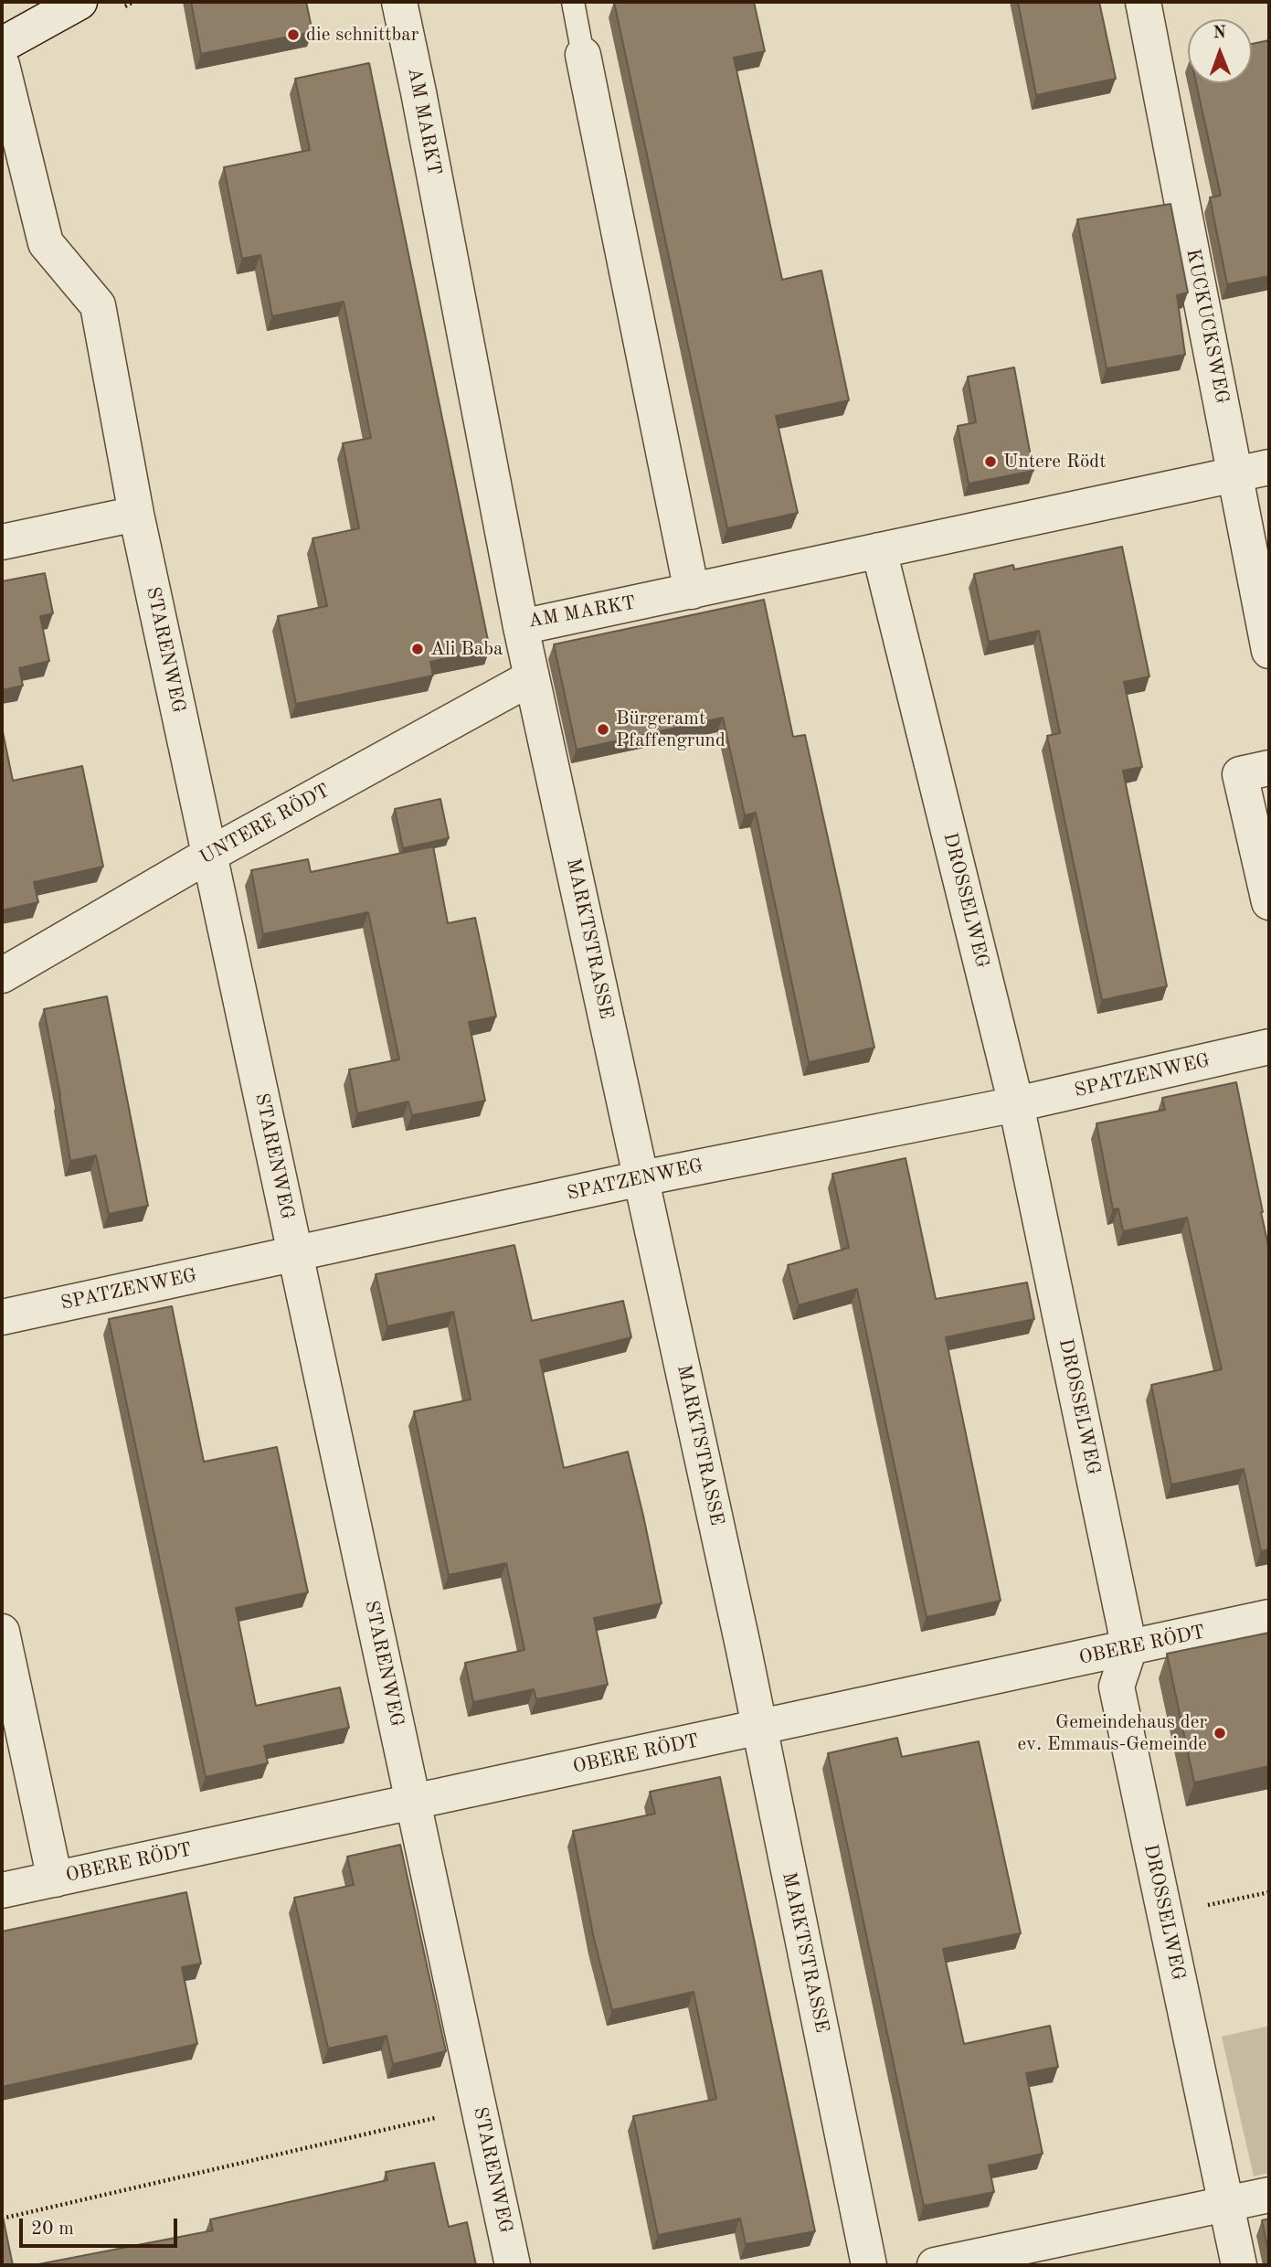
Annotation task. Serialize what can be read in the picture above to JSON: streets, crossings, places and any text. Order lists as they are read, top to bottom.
{
  "streets": {
    "street": [
      "AM MARKT",
      "KUCKUCKSWEG",
      "STARENWEG",
      "UNTERE RÖDT",
      "DROSSELWEG",
      "MARKTSTRASSE",
      "SPATZENWEG",
      "OBERE RÖDT"
    ]
  },
  "crossings": [
    ["AM MARKT", "MARKTSTRASSE"],
    ["STARENWEG", "UNTERE RÖDT"],
    ["STARENWEG", "SPATZENWEG"],
    ["STARENWEG", "OBERE RÖDT"],
    ["UNTERE RÖDT", "MARKTSTRASSE"],
    ["DROSSELWEG", "SPATZENWEG"],
    ["DROSSELWEG", "OBERE RÖDT"],
    ["MARKTSTRASSE", "SPATZENWEG"],
    ["MARKTSTRASSE", "OBERE RÖDT"]
  ],
  "places": [
    "die schnittbar",
    "Untere Rödt",
    "Ali Baba",
    "Bürgeramt Pfaffengrund",
    "Gemeindehaus der ev. Emmaus-Gemeinde"
  ],
  "scale_bar": "20 m",
  "north": "top"
}
